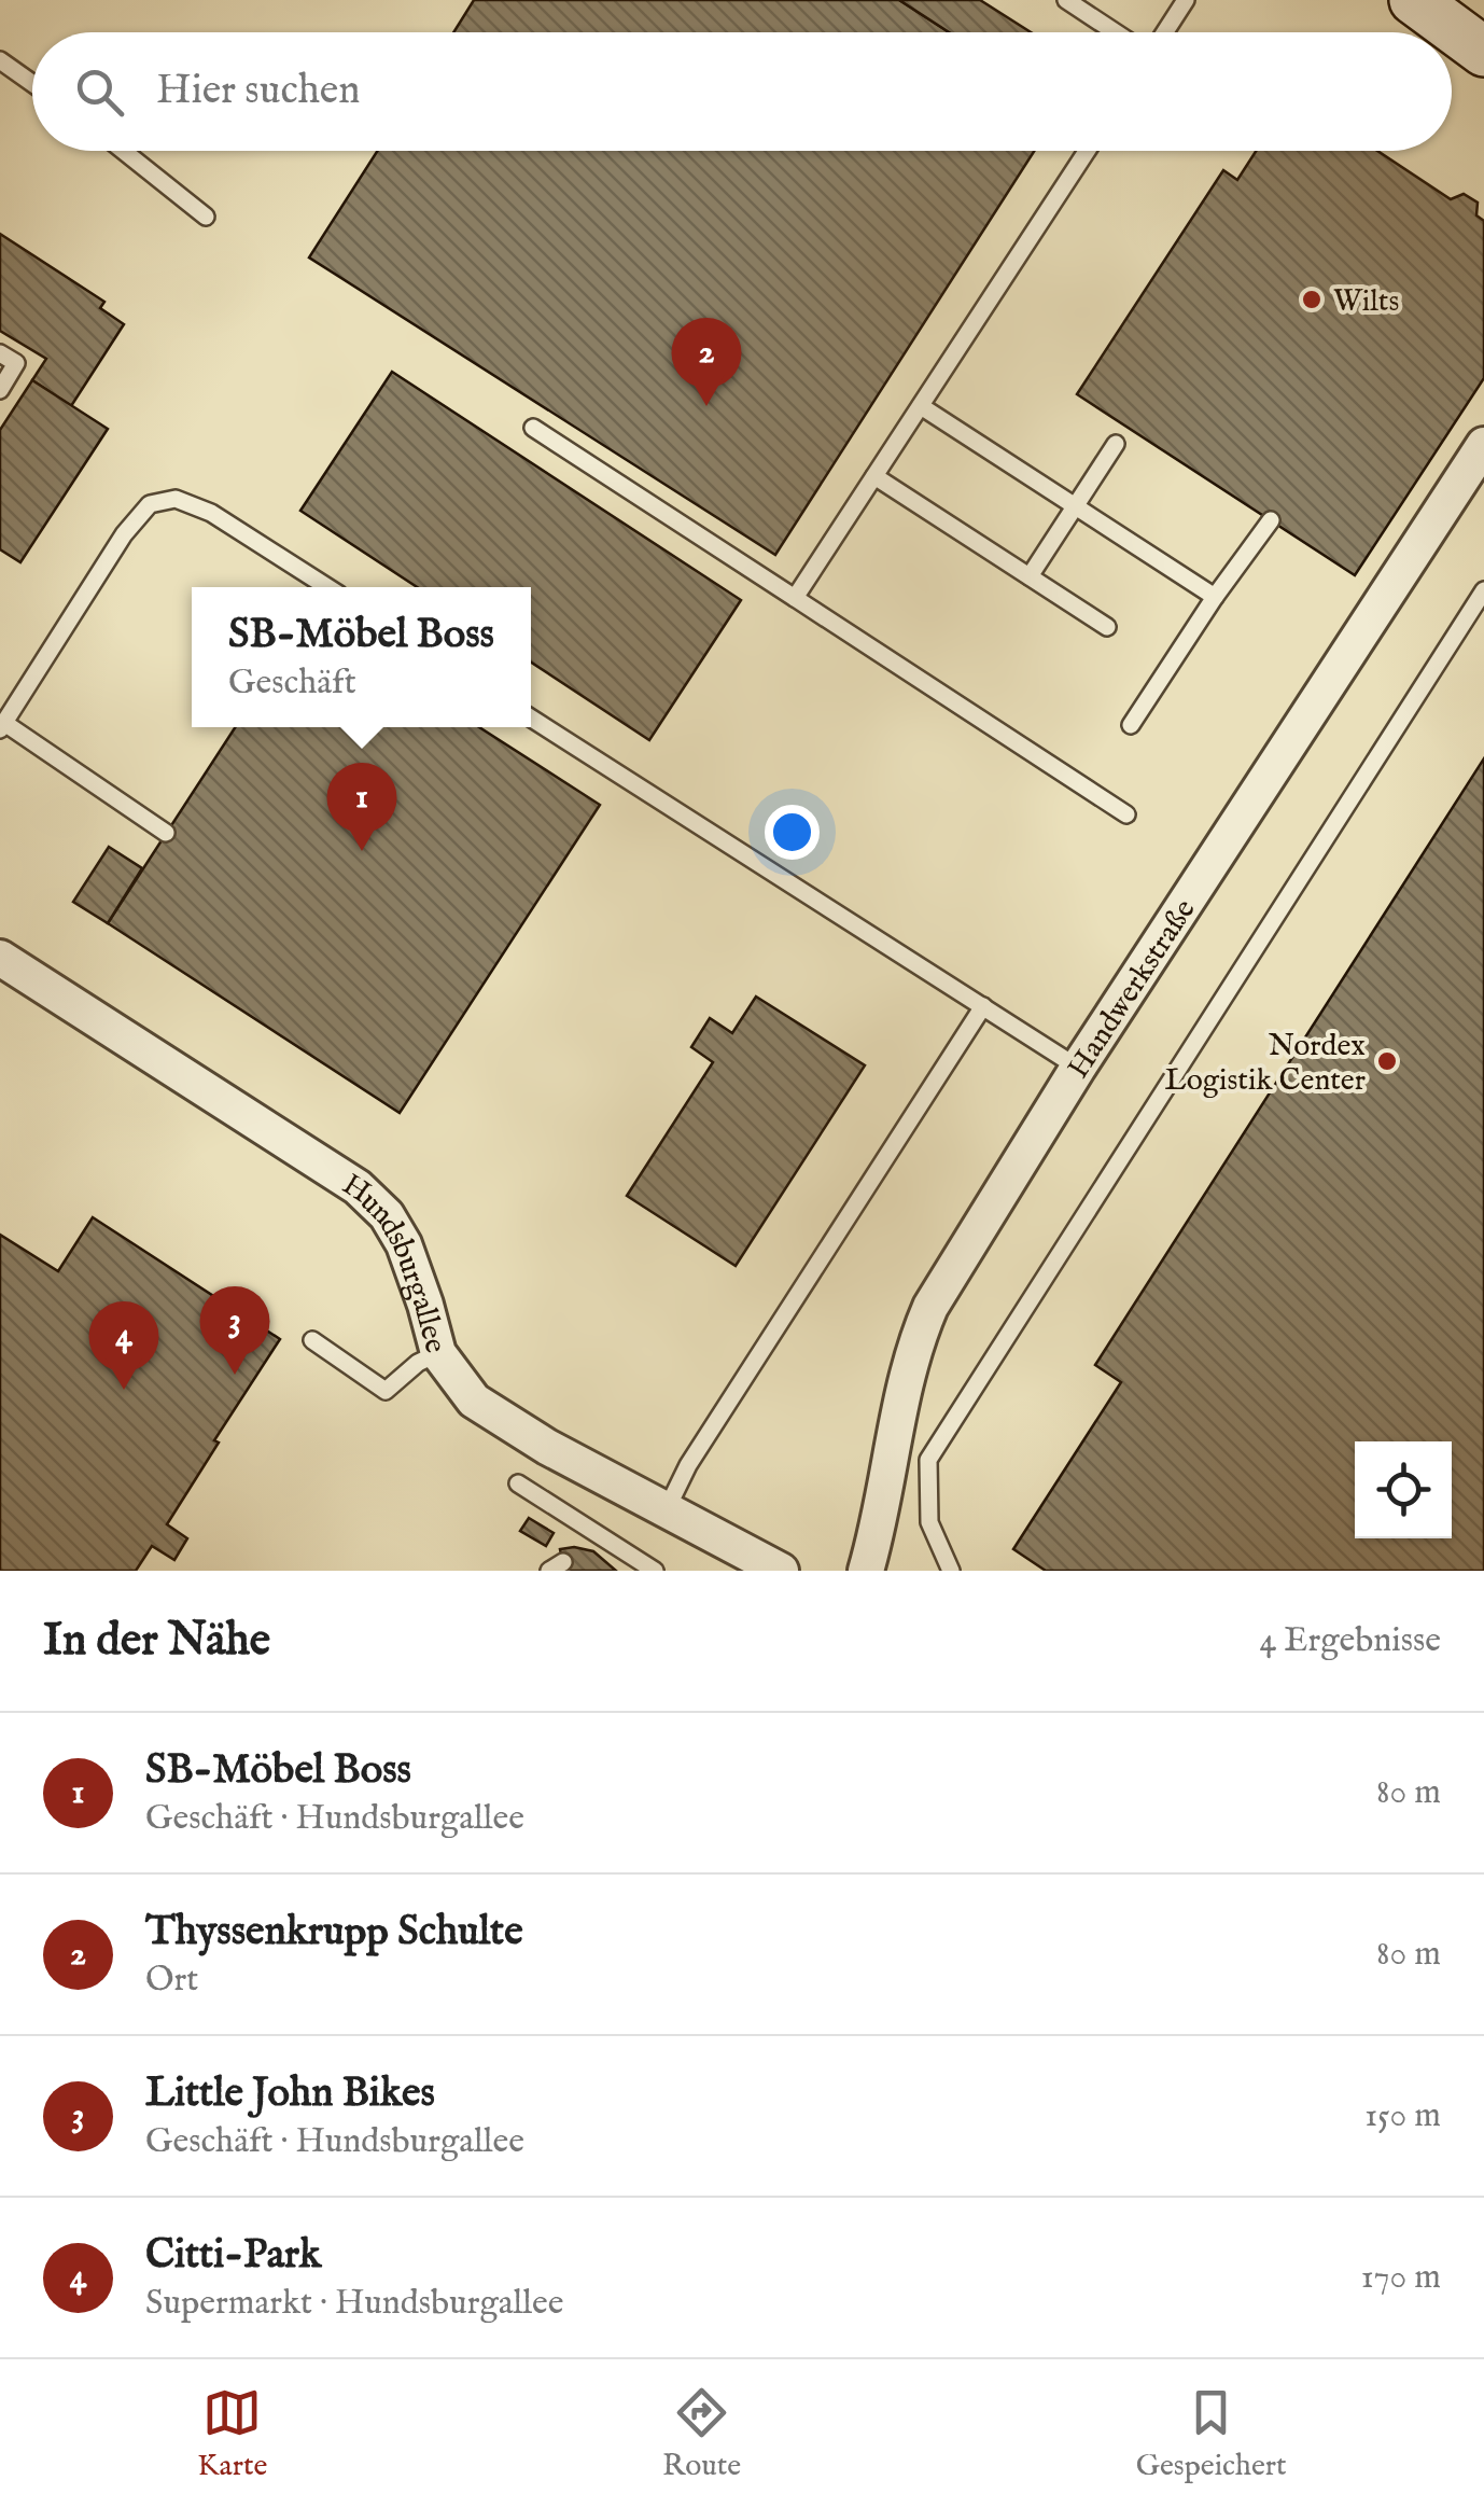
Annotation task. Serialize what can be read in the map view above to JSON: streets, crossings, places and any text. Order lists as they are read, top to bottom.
{
  "streets": {
    "street": ["Handwerkstraße", "Hundsburgallee"]
  },
  "places": ["Wilts", "Nordex Logistik Center"],
  "page": {
    "search": "Hier suchen",
    "pins": [
      "2",
      "1",
      "3",
      "4"
    ],
    "popup": ["SB-Möbel Boss", "Geschäft"],
    "heading": ["In der Nähe", "4 Ergebnisse"],
    "list": [
      {
        "mark": "1",
        "name": "SB-Möbel Boss",
        "note": "Geschäft · Hundsburgallee",
        "value": "80 m"
      },
      {
        "mark": "2",
        "name": "Thyssenkrupp Schulte",
        "note": "Ort",
        "value": "80 m"
      },
      {
        "mark": "3",
        "name": "Little John Bikes",
        "note": "Geschäft · Hundsburgallee",
        "value": "150 m"
      },
      {
        "mark": "4",
        "name": "Citti-Park",
        "note": "Supermarkt · Hundsburgallee",
        "value": "170 m"
      }
    ],
    "nav": ["Karte", "Route", "Gespeichert"]
  }
}
